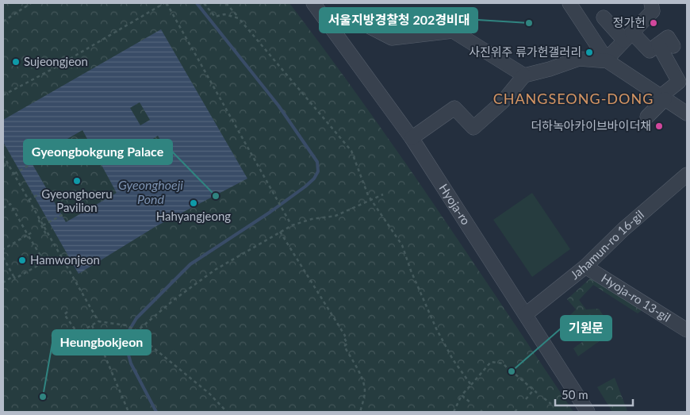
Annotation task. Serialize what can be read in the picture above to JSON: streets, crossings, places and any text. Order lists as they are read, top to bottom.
{
  "streets": {
    "street": ["Hyoja-ro", "Jahamun-ro 16-gil", "Hyoja-ro 13-gil"]
  },
  "crossings": [
    ["Hyoja-ro", "Jahamun-ro 16-gil"],
    ["Jahamun-ro 16-gil", "Hyoja-ro 13-gil"]
  ],
  "districts": ["CHANGSEONG-DONG"],
  "water": ["Gyeonghoeji Pond"],
  "places": [
    "서울지방경찰청 202경비대",
    "정가헌",
    "사진위주 류가헌갤러리",
    "Sujeongjeon",
    "더하녹아카이브바이더채",
    "Gyeonghoeru Pavilion",
    "Gyeongbokgung Palace",
    "Hahyangjeong",
    "Hamwonjeon",
    "기원문",
    "Heungbokjeon"
  ],
  "scale_bar": "50 m"
}
